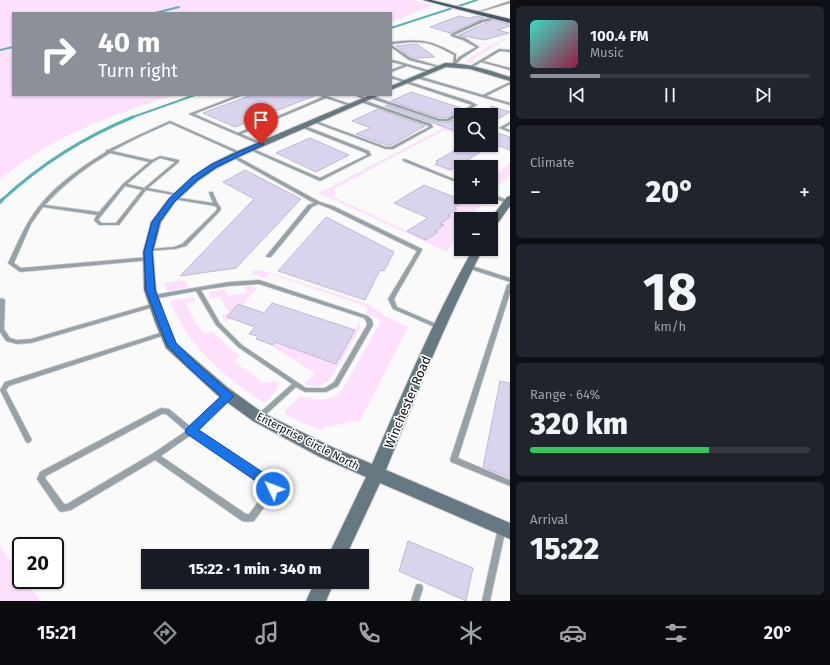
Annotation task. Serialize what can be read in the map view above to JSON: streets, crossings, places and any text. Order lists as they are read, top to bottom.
{
  "streets": {
    "street": ["Winchester Road", "Enterprise Circle North"]
  },
  "crossings": [
    ["Winchester Road", "Enterprise Circle North"]
  ],
  "page": {
    "turn": ["40 m", "Turn right"],
    "song": ["100.4 FM", "Music"],
    "map_buttons": ["+", "−"],
    "tile": [
      "Climate",
      ["18", "km/h"],
      ["Range · 64%", "320 km"],
      ["Arrival", "15:22"]
    ],
    "heat": ["−", "20°", "+"],
    "limit": "20",
    "trip": "15:22 · 1 min · 340 m",
    "tabs": ["15:21", "20°"]
  }
}
